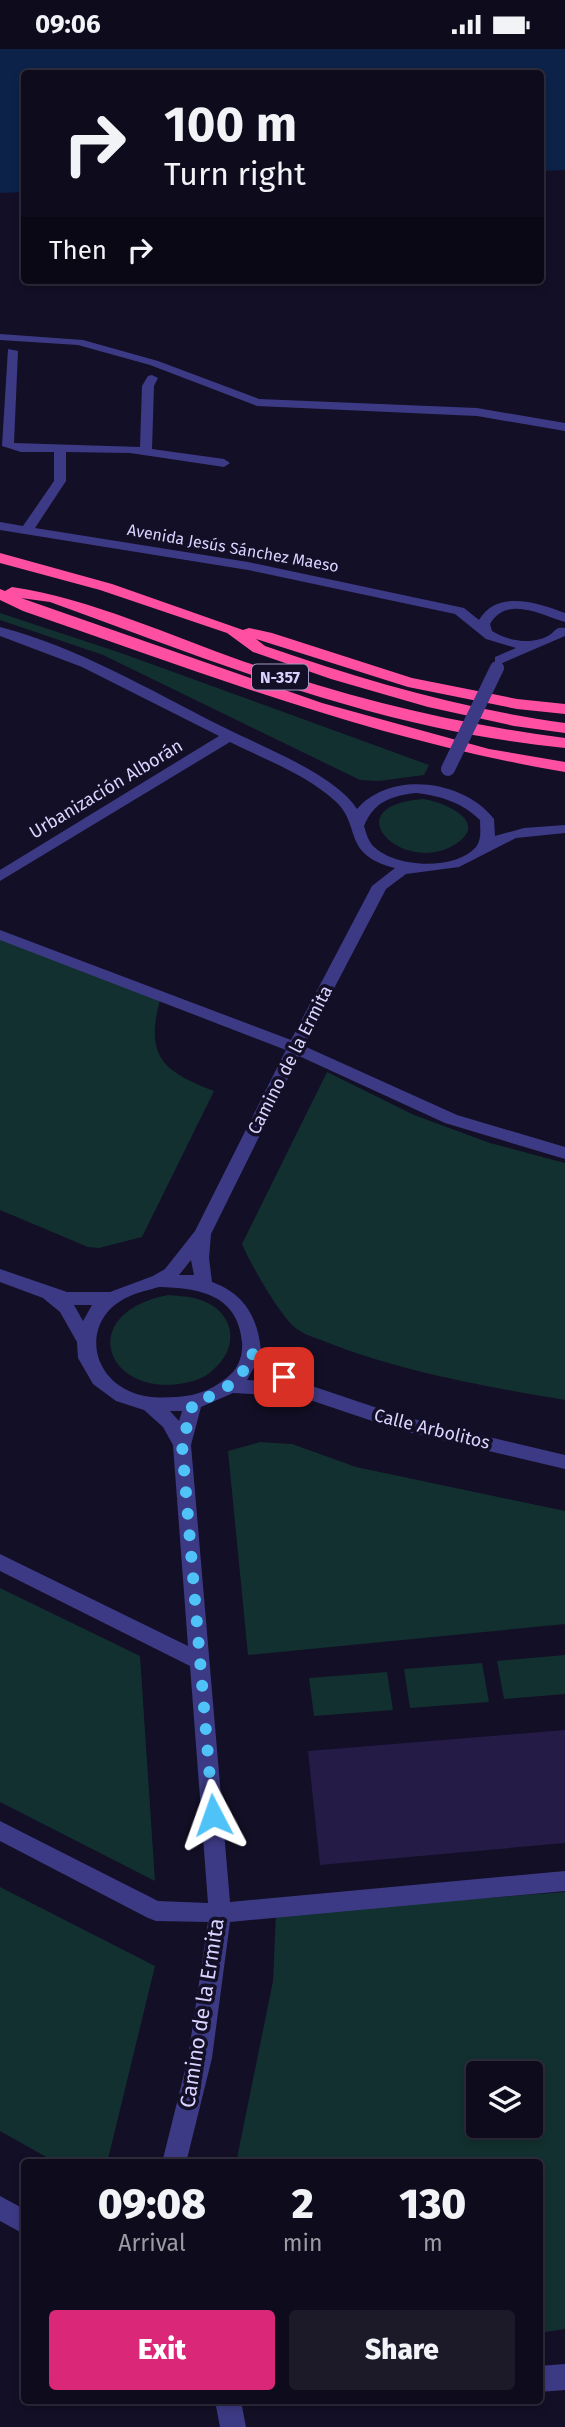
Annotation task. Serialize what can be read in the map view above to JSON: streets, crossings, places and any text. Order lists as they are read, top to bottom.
{
  "streets": {
    "highway": ["N-357"],
    "street": [
      "Avenida Jesús Sánchez Maeso",
      "Urbanización Alborán",
      "Camino de la Ermita",
      "Calle Arbolitos"
    ]
  },
  "crossings": [
    ["Camino de la Ermita", "Calle Arbolitos"]
  ],
  "page": {
    "status": "09:06",
    "turn": ["100 m", "Turn right"],
    "then": "Then",
    "eta": [
      "09:08",
      "Arrival",
      "2",
      "min",
      "130",
      "m"
    ],
    "buttons": ["Exit", "Share"]
  }
}
